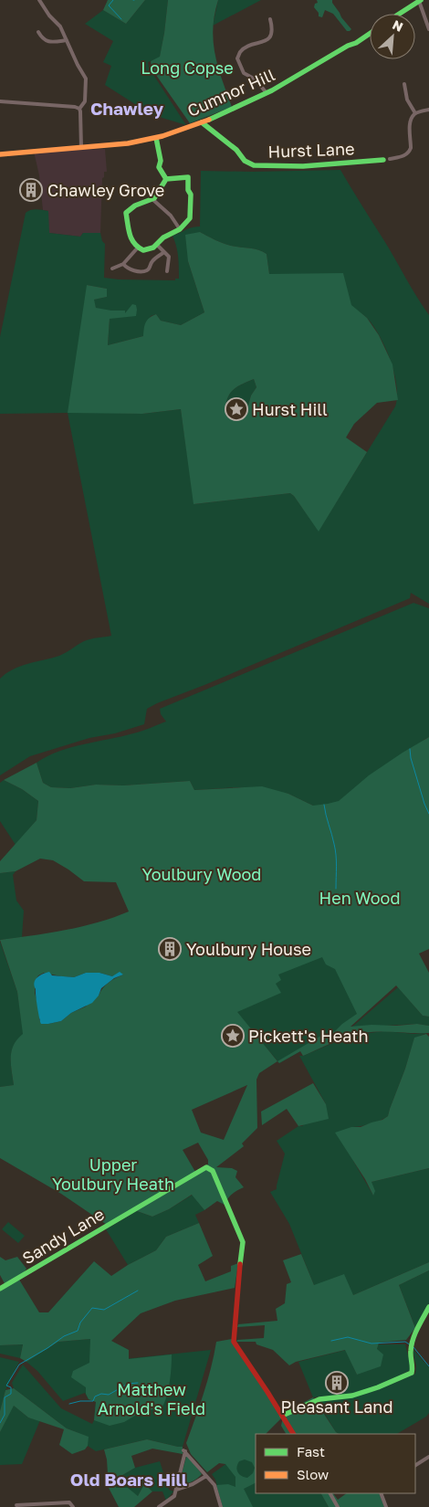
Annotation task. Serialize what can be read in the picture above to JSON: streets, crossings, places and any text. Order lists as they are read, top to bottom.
{
  "streets": {
    "street": ["Cumnor Hill", "Hurst Lane", "Sandy Lane"]
  },
  "crossings": [
    ["Cumnor Hill", "Hurst Lane"]
  ],
  "districts": ["Chawley", "Old Boars Hill"],
  "parks": [
    "Long Copse",
    "Youlbury Wood",
    "Hen Wood",
    "Upper Youlbury Heath",
    "Matthew Arnold's Field"
  ],
  "places": {
    "building": ["Chawley Grove", "Youlbury House", "Pleasant Land"],
    "place": ["Hurst Hill", "Pickett's Heath"]
  },
  "legend": ["Fast", "Slow"],
  "north": "top right"
}
